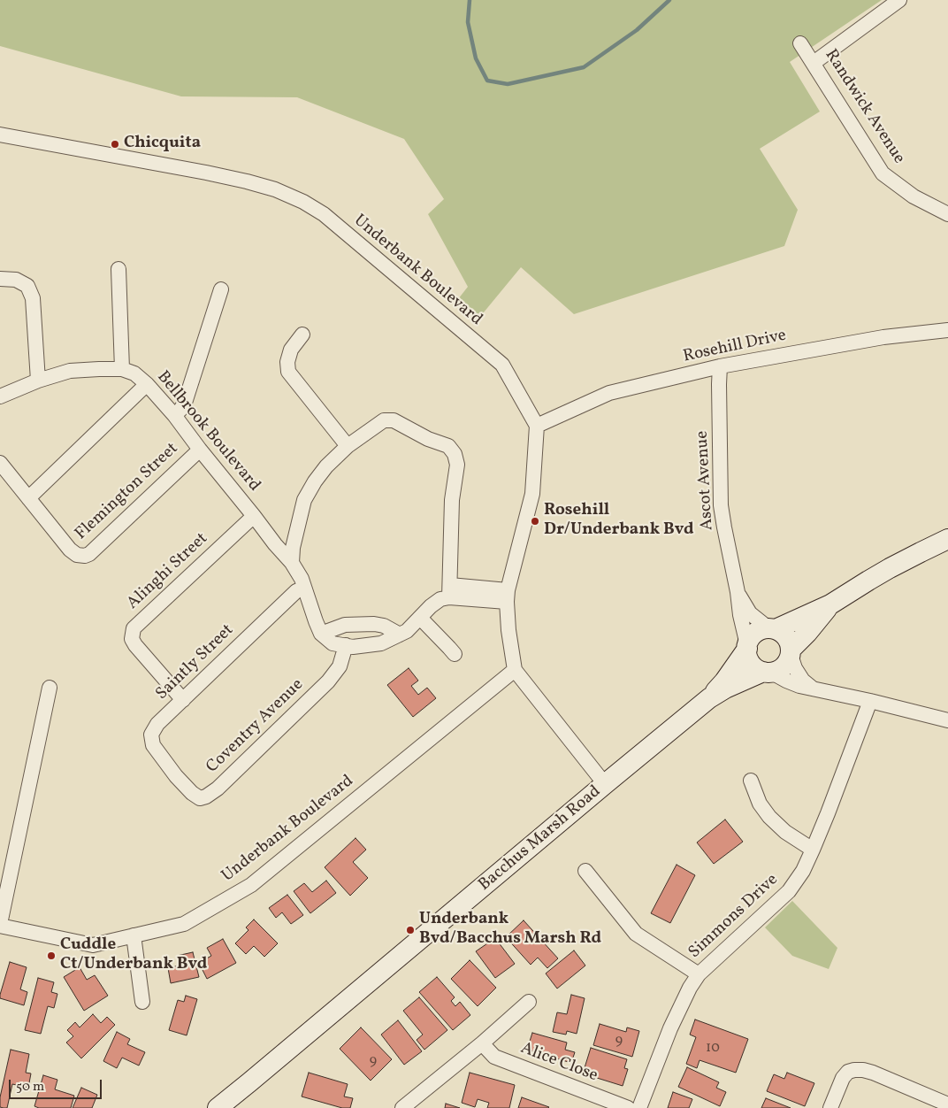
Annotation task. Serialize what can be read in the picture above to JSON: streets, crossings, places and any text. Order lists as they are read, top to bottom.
{
  "streets": {
    "main road": ["Bacchus Marsh Road"],
    "street": [
      "Randwick Avenue",
      "Underbank Boulevard",
      "Rosehill Drive",
      "Bellbrook Boulevard",
      "Ascot Avenue",
      "Flemington Street",
      "Alinghi Street",
      "Saintly Street",
      "Coventry Avenue",
      "Simmons Drive",
      "Alice Close"
    ]
  },
  "crossings": [
    ["Underbank Boulevard", "Rosehill Drive"],
    ["Rosehill Drive", "Ascot Avenue"],
    ["Bellbrook Boulevard", "Flemington Street"],
    ["Bellbrook Boulevard", "Alinghi Street"],
    ["Bellbrook Boulevard", "Saintly Street"],
    ["Alinghi Street", "Saintly Street"],
    ["Saintly Street", "Coventry Avenue"]
  ],
  "places": [
    "Chicquita",
    "Rosehill Dr/Underbank Bvd",
    "Underbank Bvd/Bacchus Marsh Rd",
    "Cuddle Ct/Underbank Bvd"
  ],
  "house_numbers": ["9", "10", "9"],
  "scale_bar": "50 m"
}
